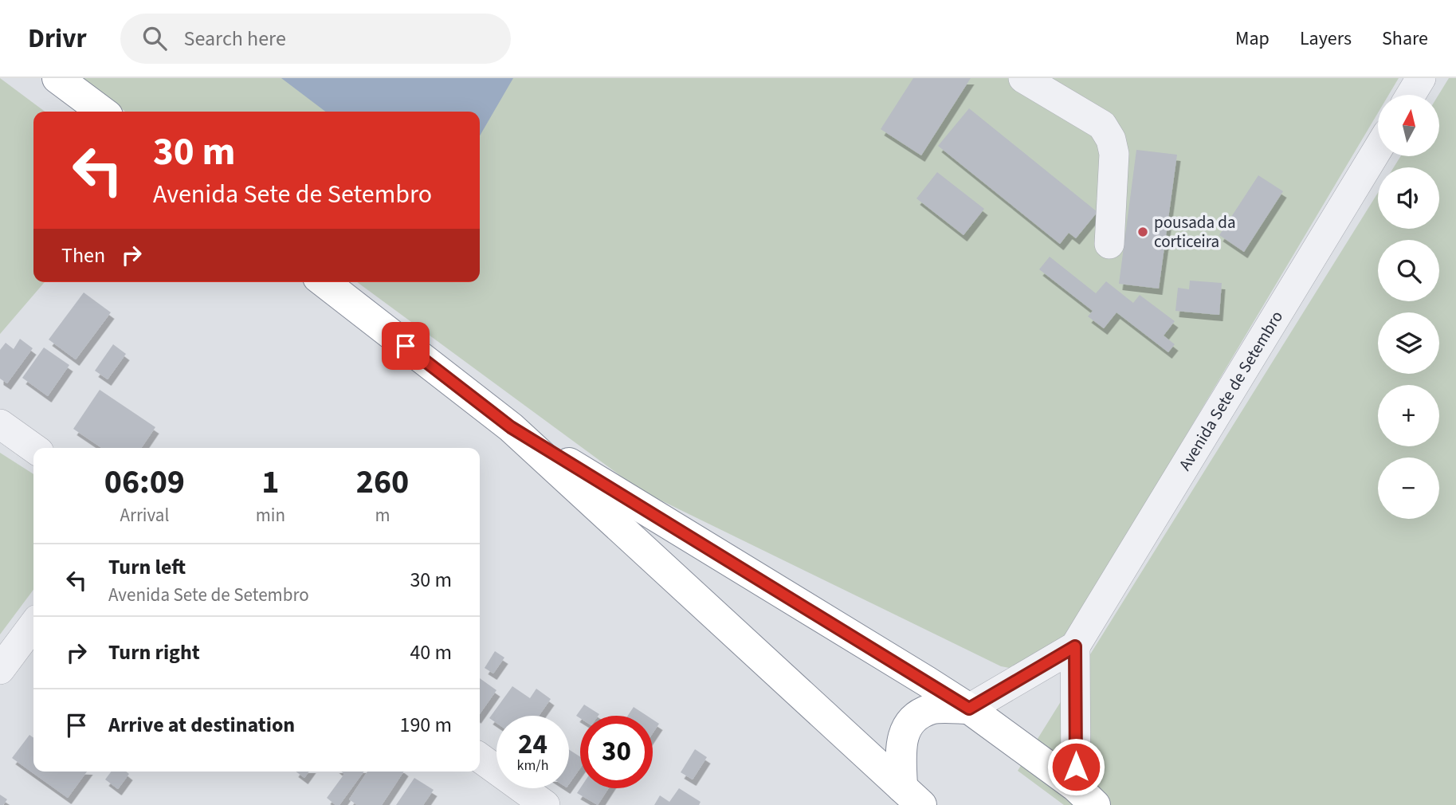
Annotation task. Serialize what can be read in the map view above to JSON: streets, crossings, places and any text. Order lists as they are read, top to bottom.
{
  "streets": {
    "street": ["Avenida Sete de Setembro"]
  },
  "places": ["pousada da corticeira"],
  "north": "top",
  "page": {
    "header": "Drivr",
    "search": "Search here",
    "nav": ["Map", "Layers", "Share"],
    "map_buttons": ["+", "−"],
    "turn": ["30 m", "Avenida Sete de Setembro"],
    "then": "Then",
    "eta": [
      "06:09",
      "Arrival",
      "1",
      "min",
      "260",
      "m"
    ],
    "list": [
      {
        "name": "Turn left",
        "note": "Avenida Sete de Setembro",
        "value": "30 m"
      },
      {
        "name": "Turn right",
        "value": "40 m"
      },
      {
        "name": "Arrive at destination",
        "value": "190 m"
      }
    ],
    "speed": "24 km/h",
    "limit": "30"
  }
}
